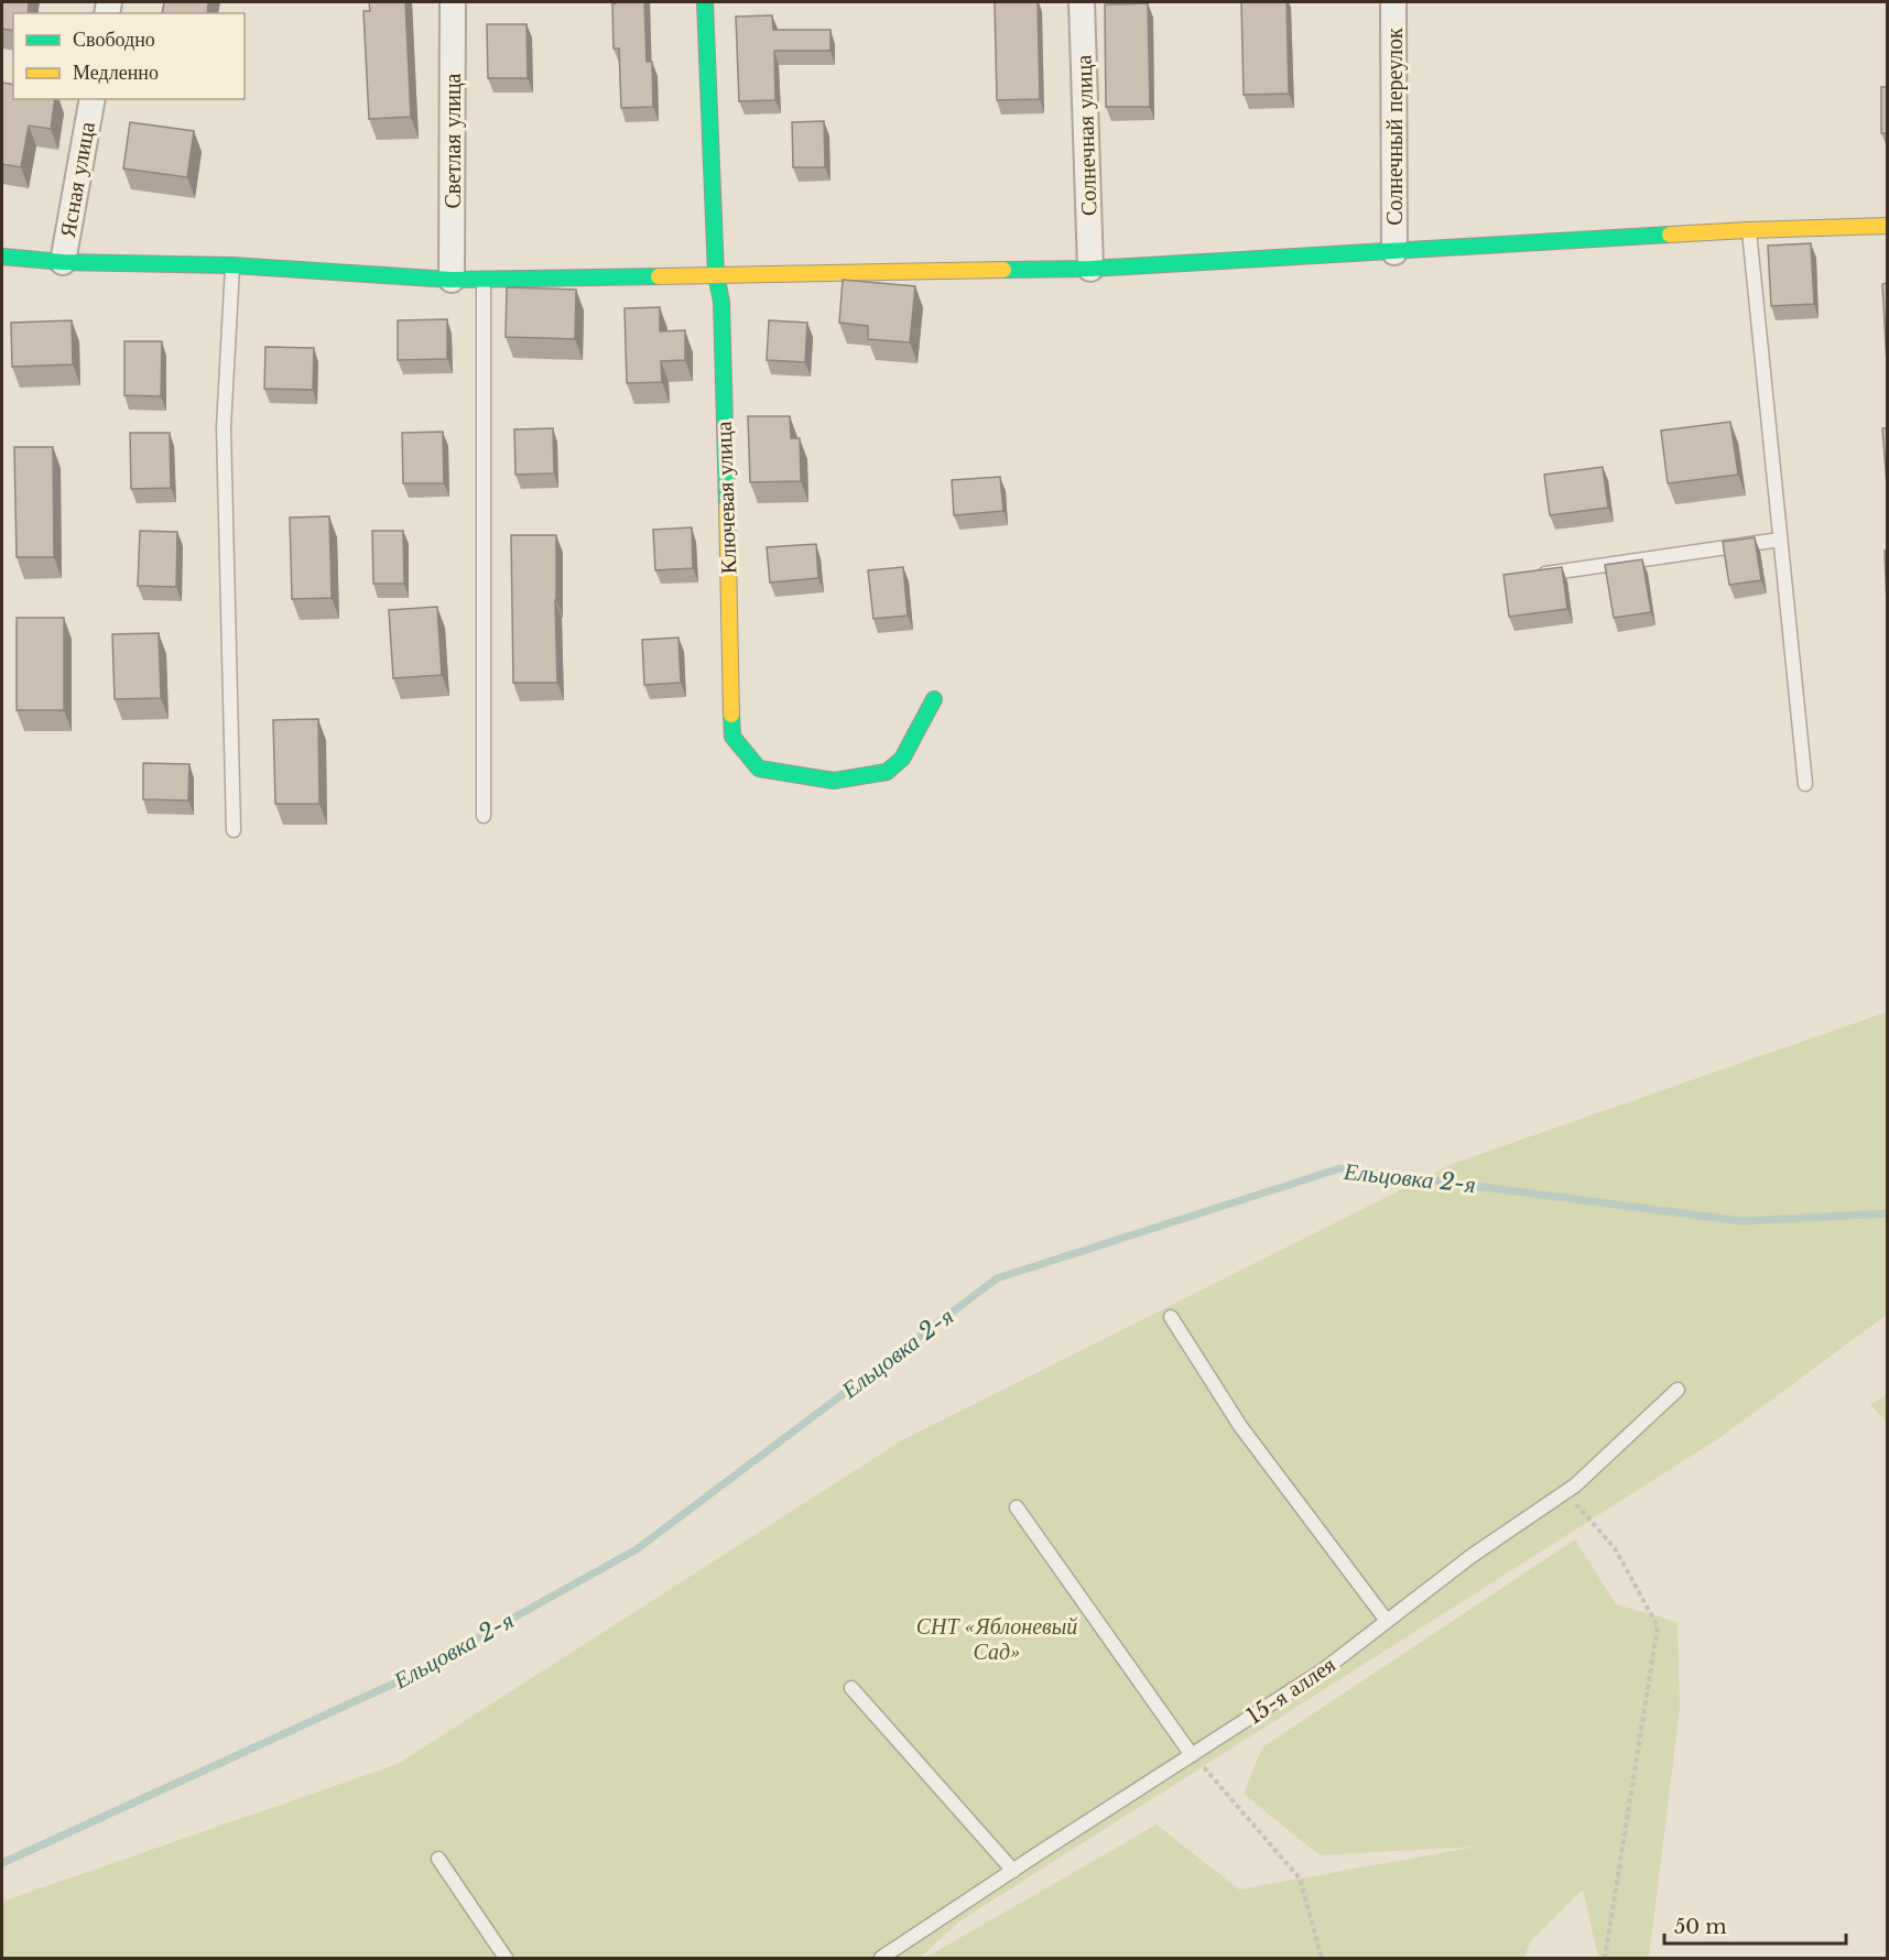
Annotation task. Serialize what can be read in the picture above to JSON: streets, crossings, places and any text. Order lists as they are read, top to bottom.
{
  "streets": {
    "street": [
      "Солнечный переулок",
      "Солнечная улица",
      "Светлая улица",
      "Ясная улица",
      "Ключевая улица"
    ],
    "lane": ["15-я аллея"]
  },
  "water": ["Ельцовка 2-я"],
  "parks": ["СНТ «Яблоневый Сад»"],
  "legend": ["Свободно", "Медленно"],
  "scale_bar": "50 m"
}
